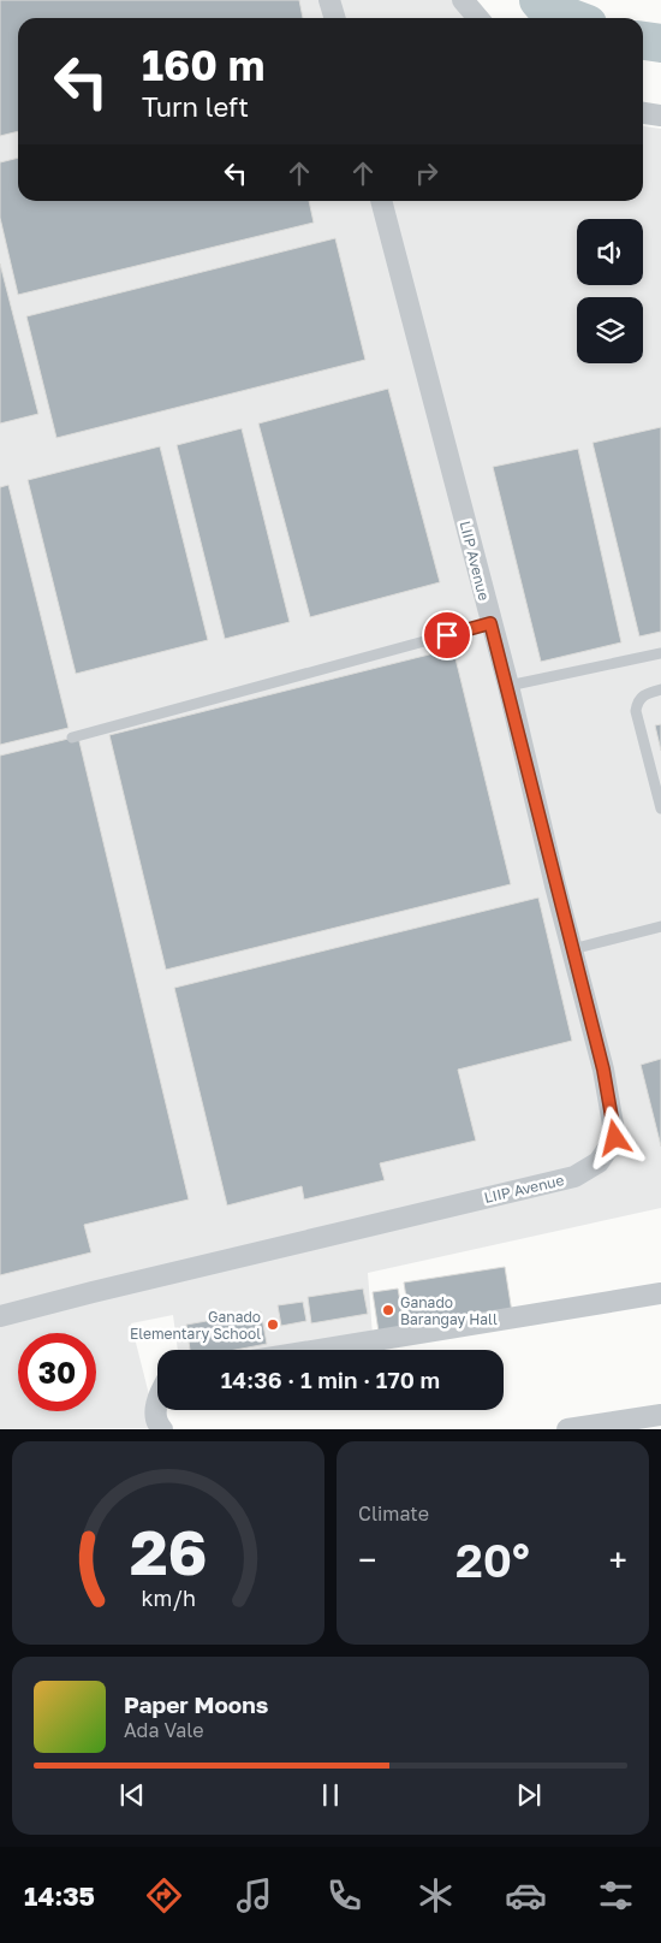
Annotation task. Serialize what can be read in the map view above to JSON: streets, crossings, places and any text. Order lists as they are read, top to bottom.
{
  "streets": {
    "street": ["LIIP Avenue"]
  },
  "places": ["Ganado Barangay Hall", "Ganado Elementary School"],
  "page": {
    "turn": ["160 m", "Turn left"],
    "limit": "30",
    "trip": "14:36 · 1 min · 170 m",
    "tile": "Climate",
    "heat": ["−", "20°", "+"],
    "song": ["Paper Moons", "Ada Vale"],
    "tabs": "14:35",
    "gauge": ["26", "km/h"]
  }
}
